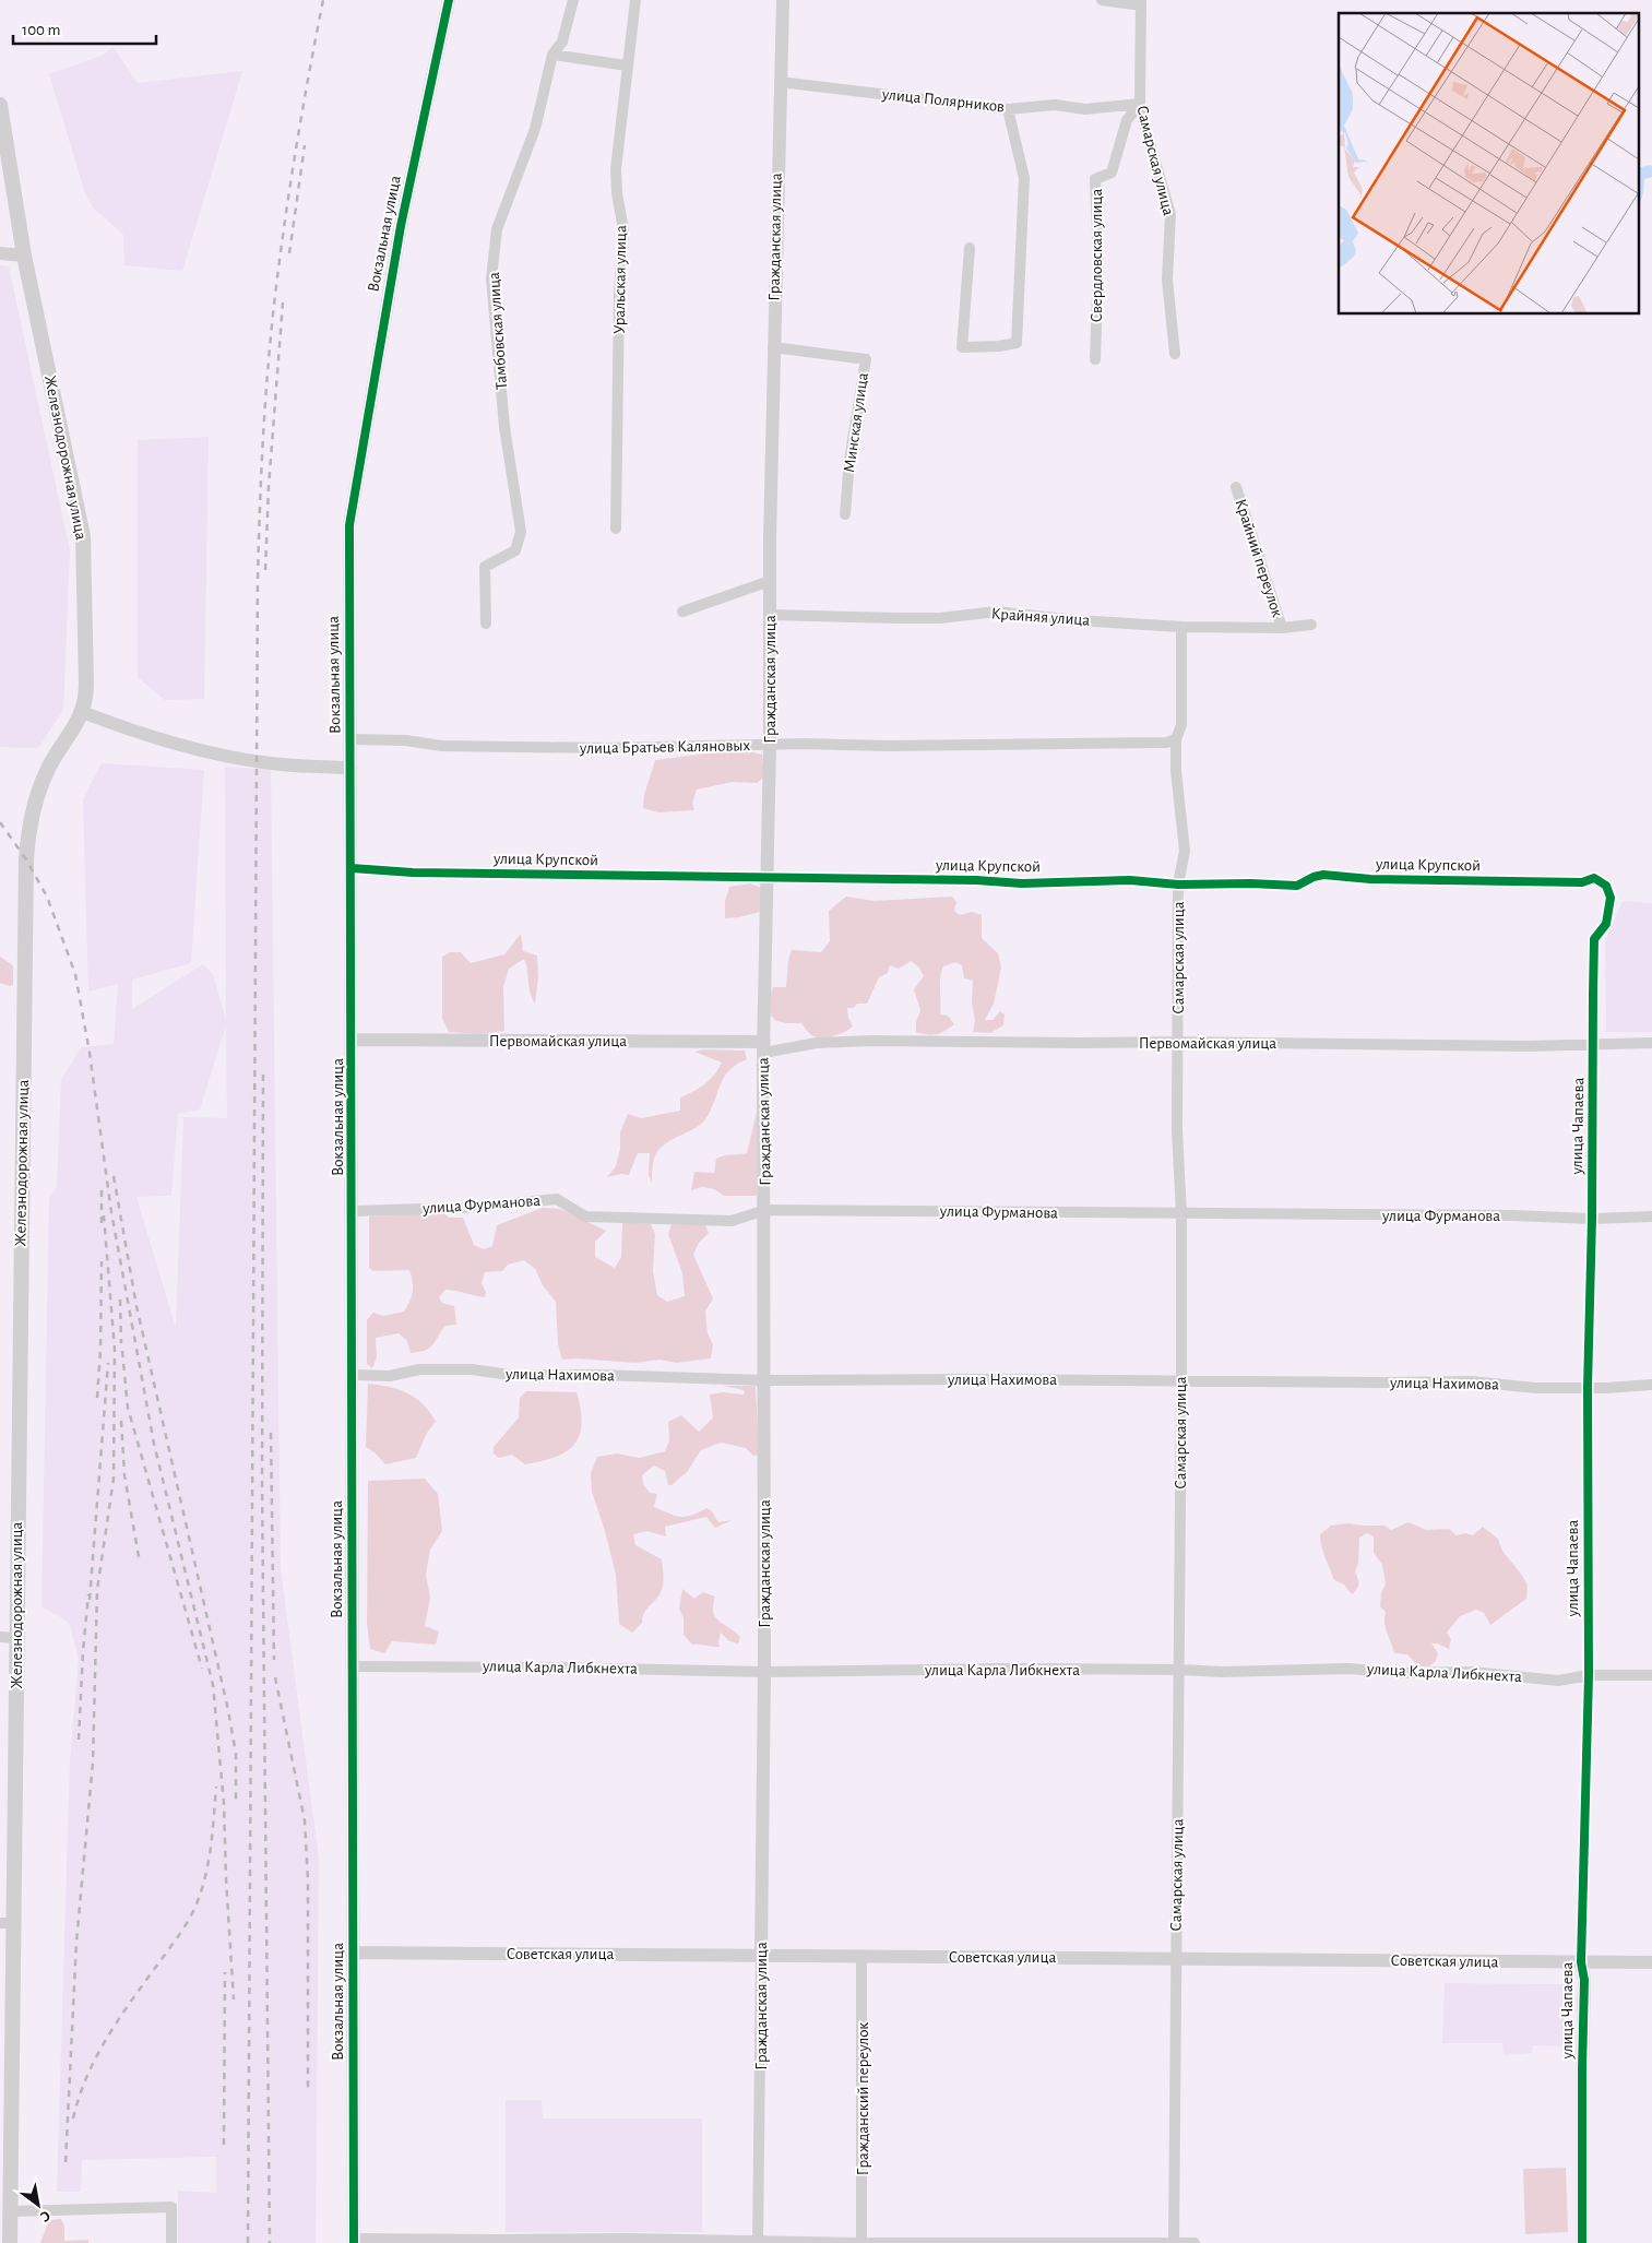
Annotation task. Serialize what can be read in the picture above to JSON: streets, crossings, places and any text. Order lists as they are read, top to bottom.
{
  "streets": {
    "main road": ["Железнодорожная улица"],
    "street": [
      "улица Полярников",
      "Самарская улица",
      "Вокзальная улица",
      "Гражданская улица",
      "Свердловская улица",
      "Уральская улица",
      "Тамбовская улица",
      "Минская улица",
      "Крайний переулок",
      "Крайняя улица",
      "улица Братьев Каляновых",
      "улица Крупской",
      "Первомайская улица",
      "улица Чапаева",
      "улица Фурманова",
      "улица Нахимова",
      "улица Карла Либкнехта",
      "Советская улица",
      "Гражданский переулок"
    ]
  },
  "crossings": [
    ["улица Полярников", "Самарская улица"],
    ["улица Полярников", "Гражданская улица"],
    ["улица Полярников", "Свердловская улица"],
    ["Самарская улица", "Свердловская улица"],
    ["Самарская улица", "Крайняя улица"],
    ["Самарская улица", "улица Братьев Каляновых"],
    ["Самарская улица", "улица Крупской"],
    ["Самарская улица", "Первомайская улица"],
    ["Самарская улица", "улица Фурманова"],
    ["Самарская улица", "улица Нахимова"],
    ["Самарская улица", "улица Карла Либкнехта"],
    ["Самарская улица", "Советская улица"],
    ["Вокзальная улица", "улица Братьев Каляновых"],
    ["Вокзальная улица", "улица Крупской"],
    ["Вокзальная улица", "Первомайская улица"],
    ["Вокзальная улица", "улица Фурманова"],
    ["Вокзальная улица", "улица Нахимова"],
    ["Вокзальная улица", "улица Карла Либкнехта"],
    ["Вокзальная улица", "Советская улица"],
    ["Гражданская улица", "Минская улица"],
    ["Гражданская улица", "Крайняя улица"],
    ["Гражданская улица", "улица Братьев Каляновых"],
    ["Гражданская улица", "улица Крупской"],
    ["Гражданская улица", "Первомайская улица"],
    ["Гражданская улица", "улица Фурманова"],
    ["Гражданская улица", "улица Нахимова"],
    ["Гражданская улица", "улица Карла Либкнехта"],
    ["Гражданская улица", "Советская улица"],
    ["Крайний переулок", "Крайняя улица"],
    ["улица Крупской", "улица Чапаева"],
    ["Первомайская улица", "улица Чапаева"],
    ["улица Чапаева", "улица Фурманова"],
    ["улица Чапаева", "улица Нахимова"],
    ["улица Чапаева", "улица Карла Либкнехта"],
    ["улица Чапаева", "Советская улица"],
    ["Советская улица", "Гражданский переулок"]
  ],
  "scale_bar": "100 m",
  "north": "bottom right"
}
